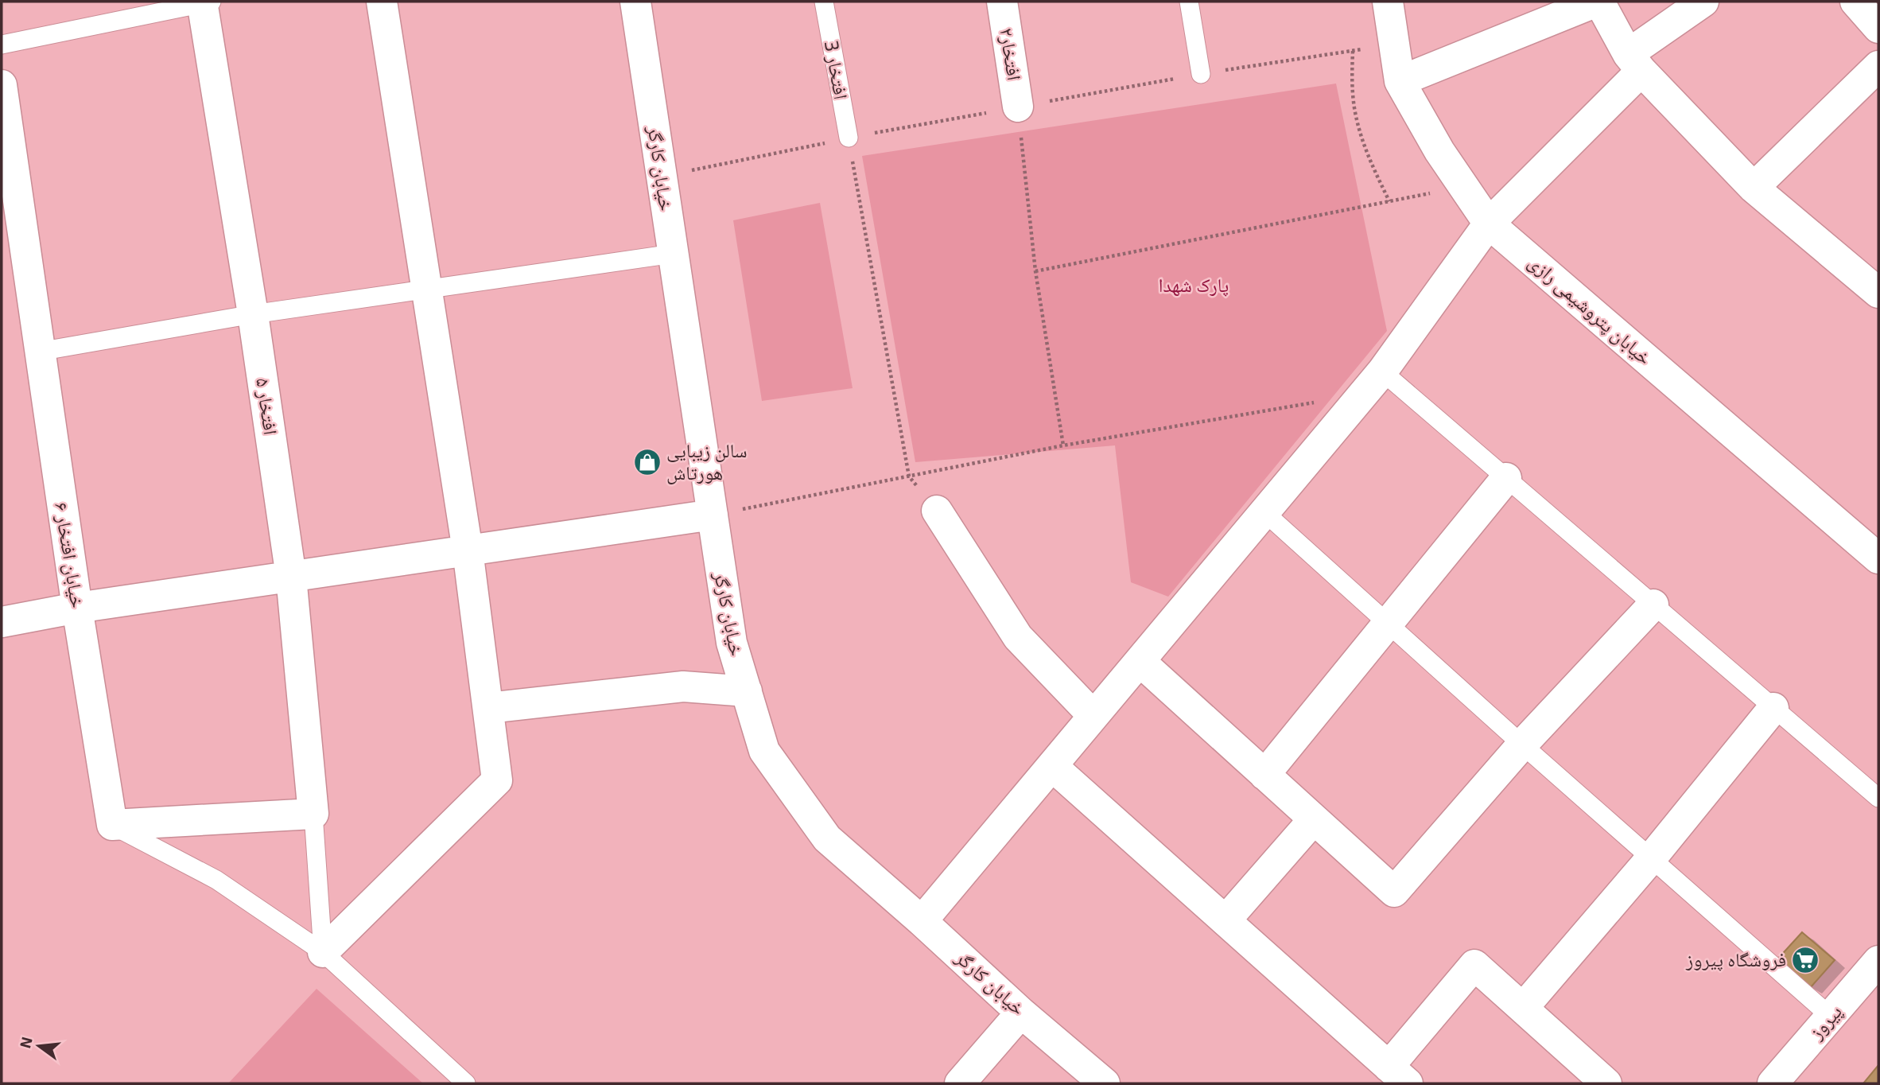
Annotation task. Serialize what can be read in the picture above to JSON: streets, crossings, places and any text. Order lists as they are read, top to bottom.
{
  "streets": {
    "street": [
      "افتخار۲",
      "خیابان کارگر",
      "خیابان پتروشیمی رازی",
      "افتخار ۵",
      "خیابان افتخار ۶",
      "پیروز"
    ],
    "lane": ["افتخار 3"]
  },
  "parks": ["پارک شهدا"],
  "places": {
    "shop": ["سالن زیبایی هورتاش"],
    "supermarket": ["فروشگاه پیروز"]
  },
  "north": "left"
}
